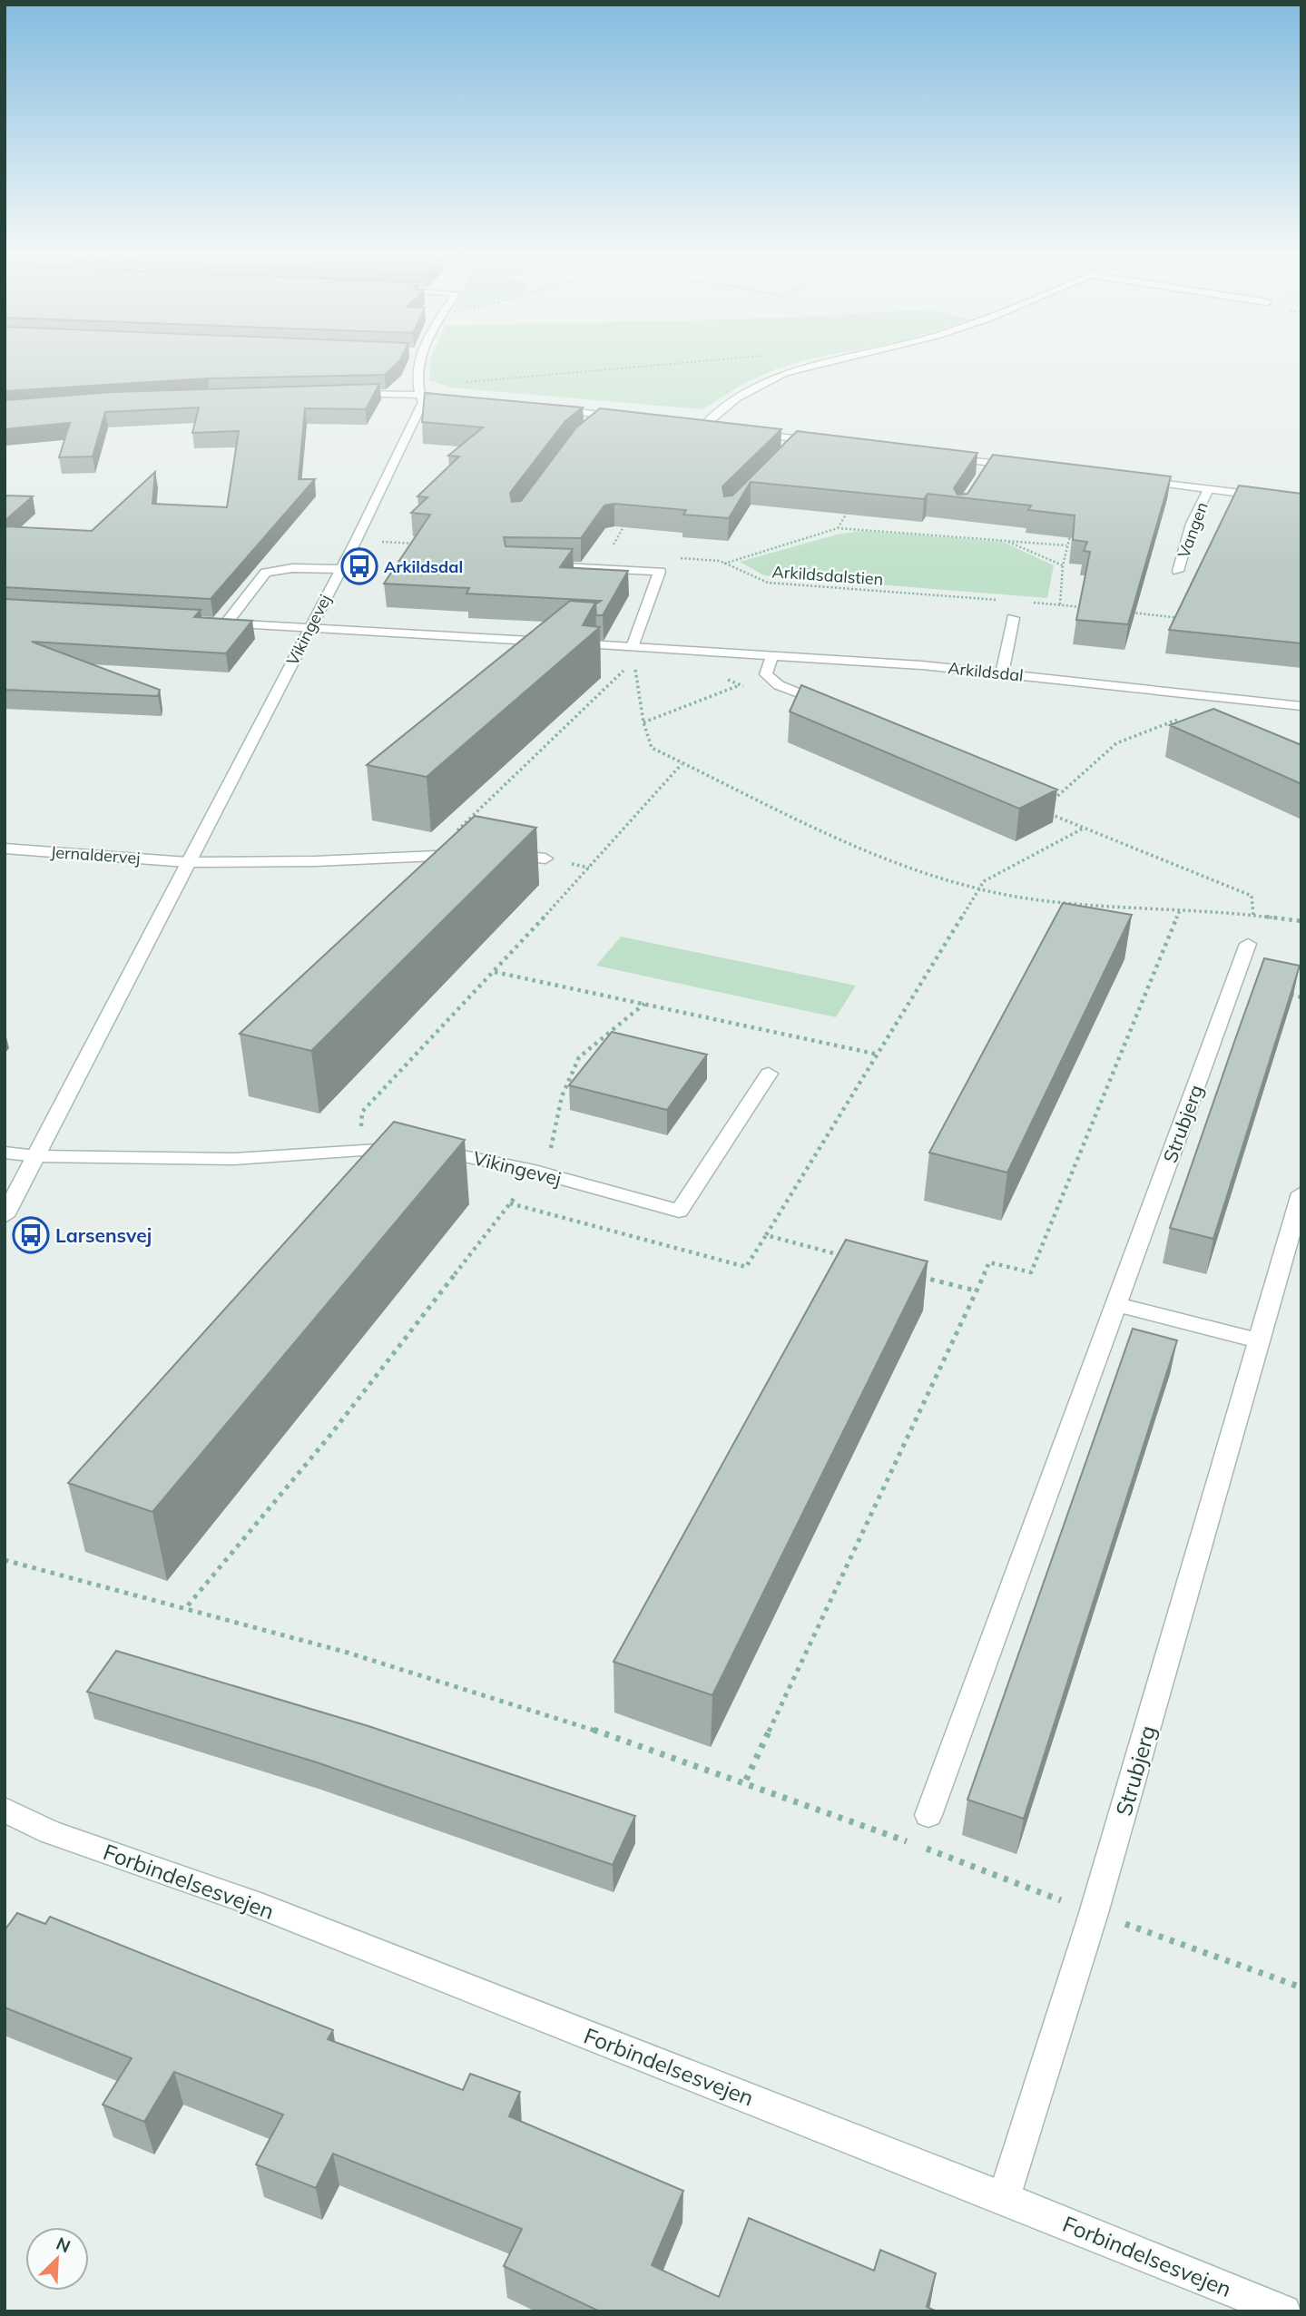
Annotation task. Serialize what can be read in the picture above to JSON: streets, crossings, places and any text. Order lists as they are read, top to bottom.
{
  "streets": {
    "street": [
      "Vangen",
      "Vikingevej",
      "Arkildsdal",
      "Jernaldervej",
      "Strubjerg",
      "Forbindelsesvejen"
    ],
    "path": ["Arkildsdalstien"]
  },
  "crossings": [
    ["Vikingevej", "Arkildsdal"],
    ["Vikingevej", "Jernaldervej"],
    ["Strubjerg", "Forbindelsesvejen"]
  ],
  "places": {
    "bus stop": ["Arkildsdal", "Larsensvej"]
  },
  "north": "top right"
}
